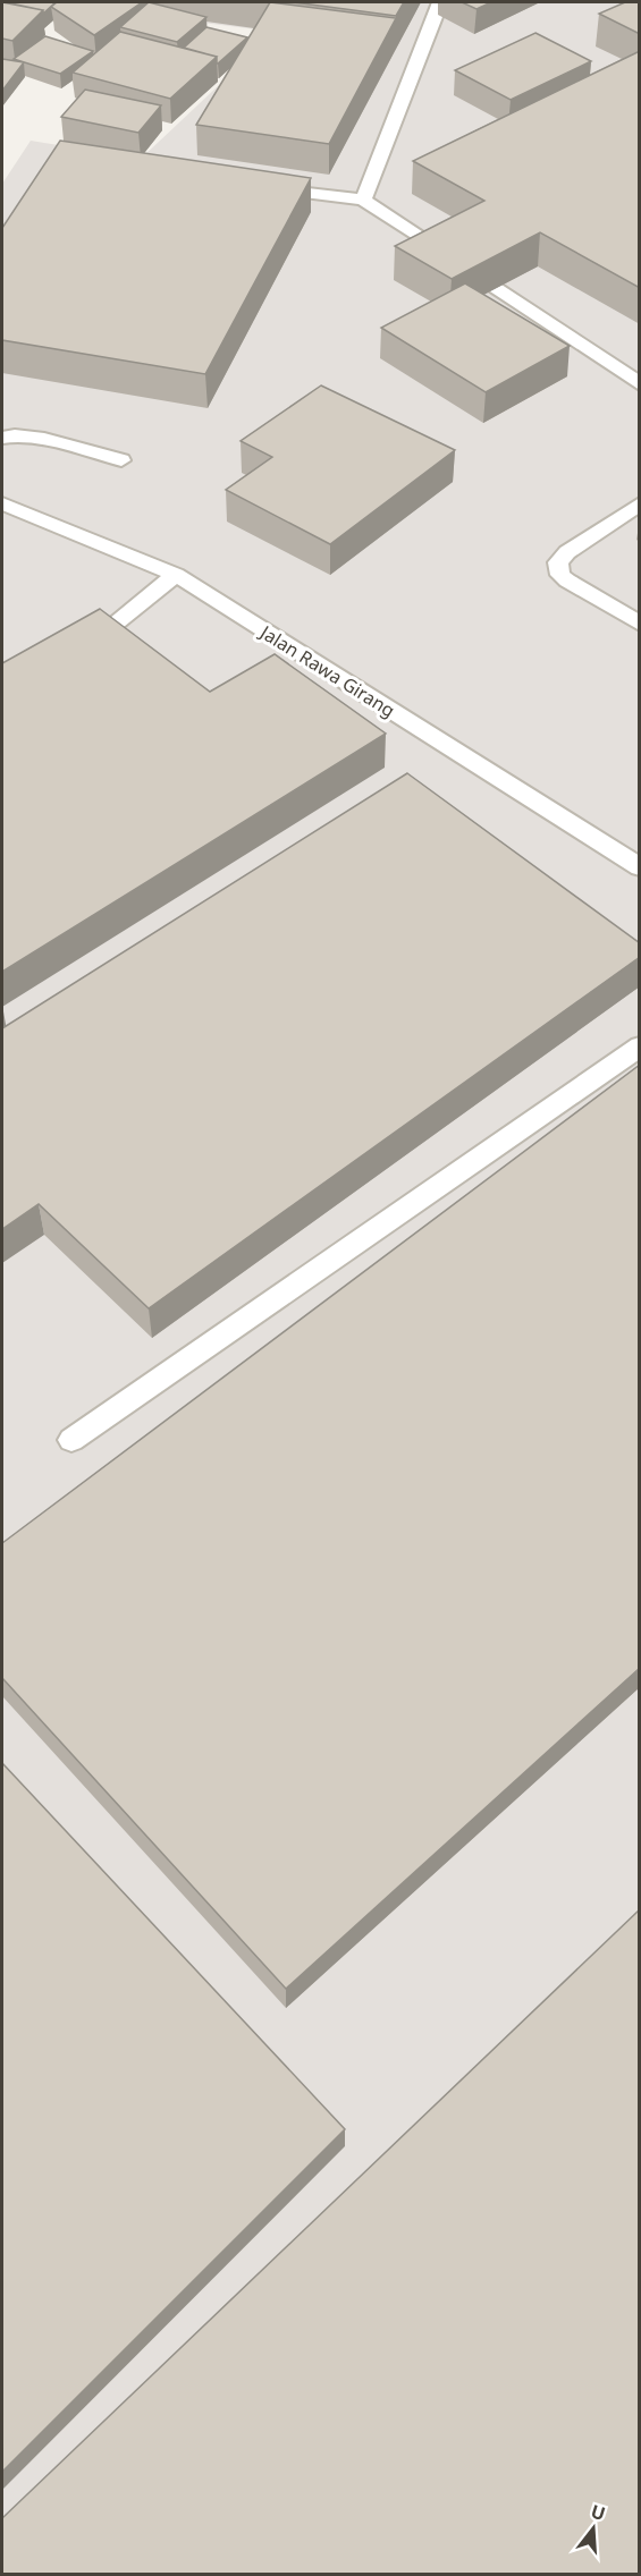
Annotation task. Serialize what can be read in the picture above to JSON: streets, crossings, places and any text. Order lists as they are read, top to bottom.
{
  "streets": {
    "lane": ["Jalan Rawa Girang"]
  },
  "north": "top"
}
